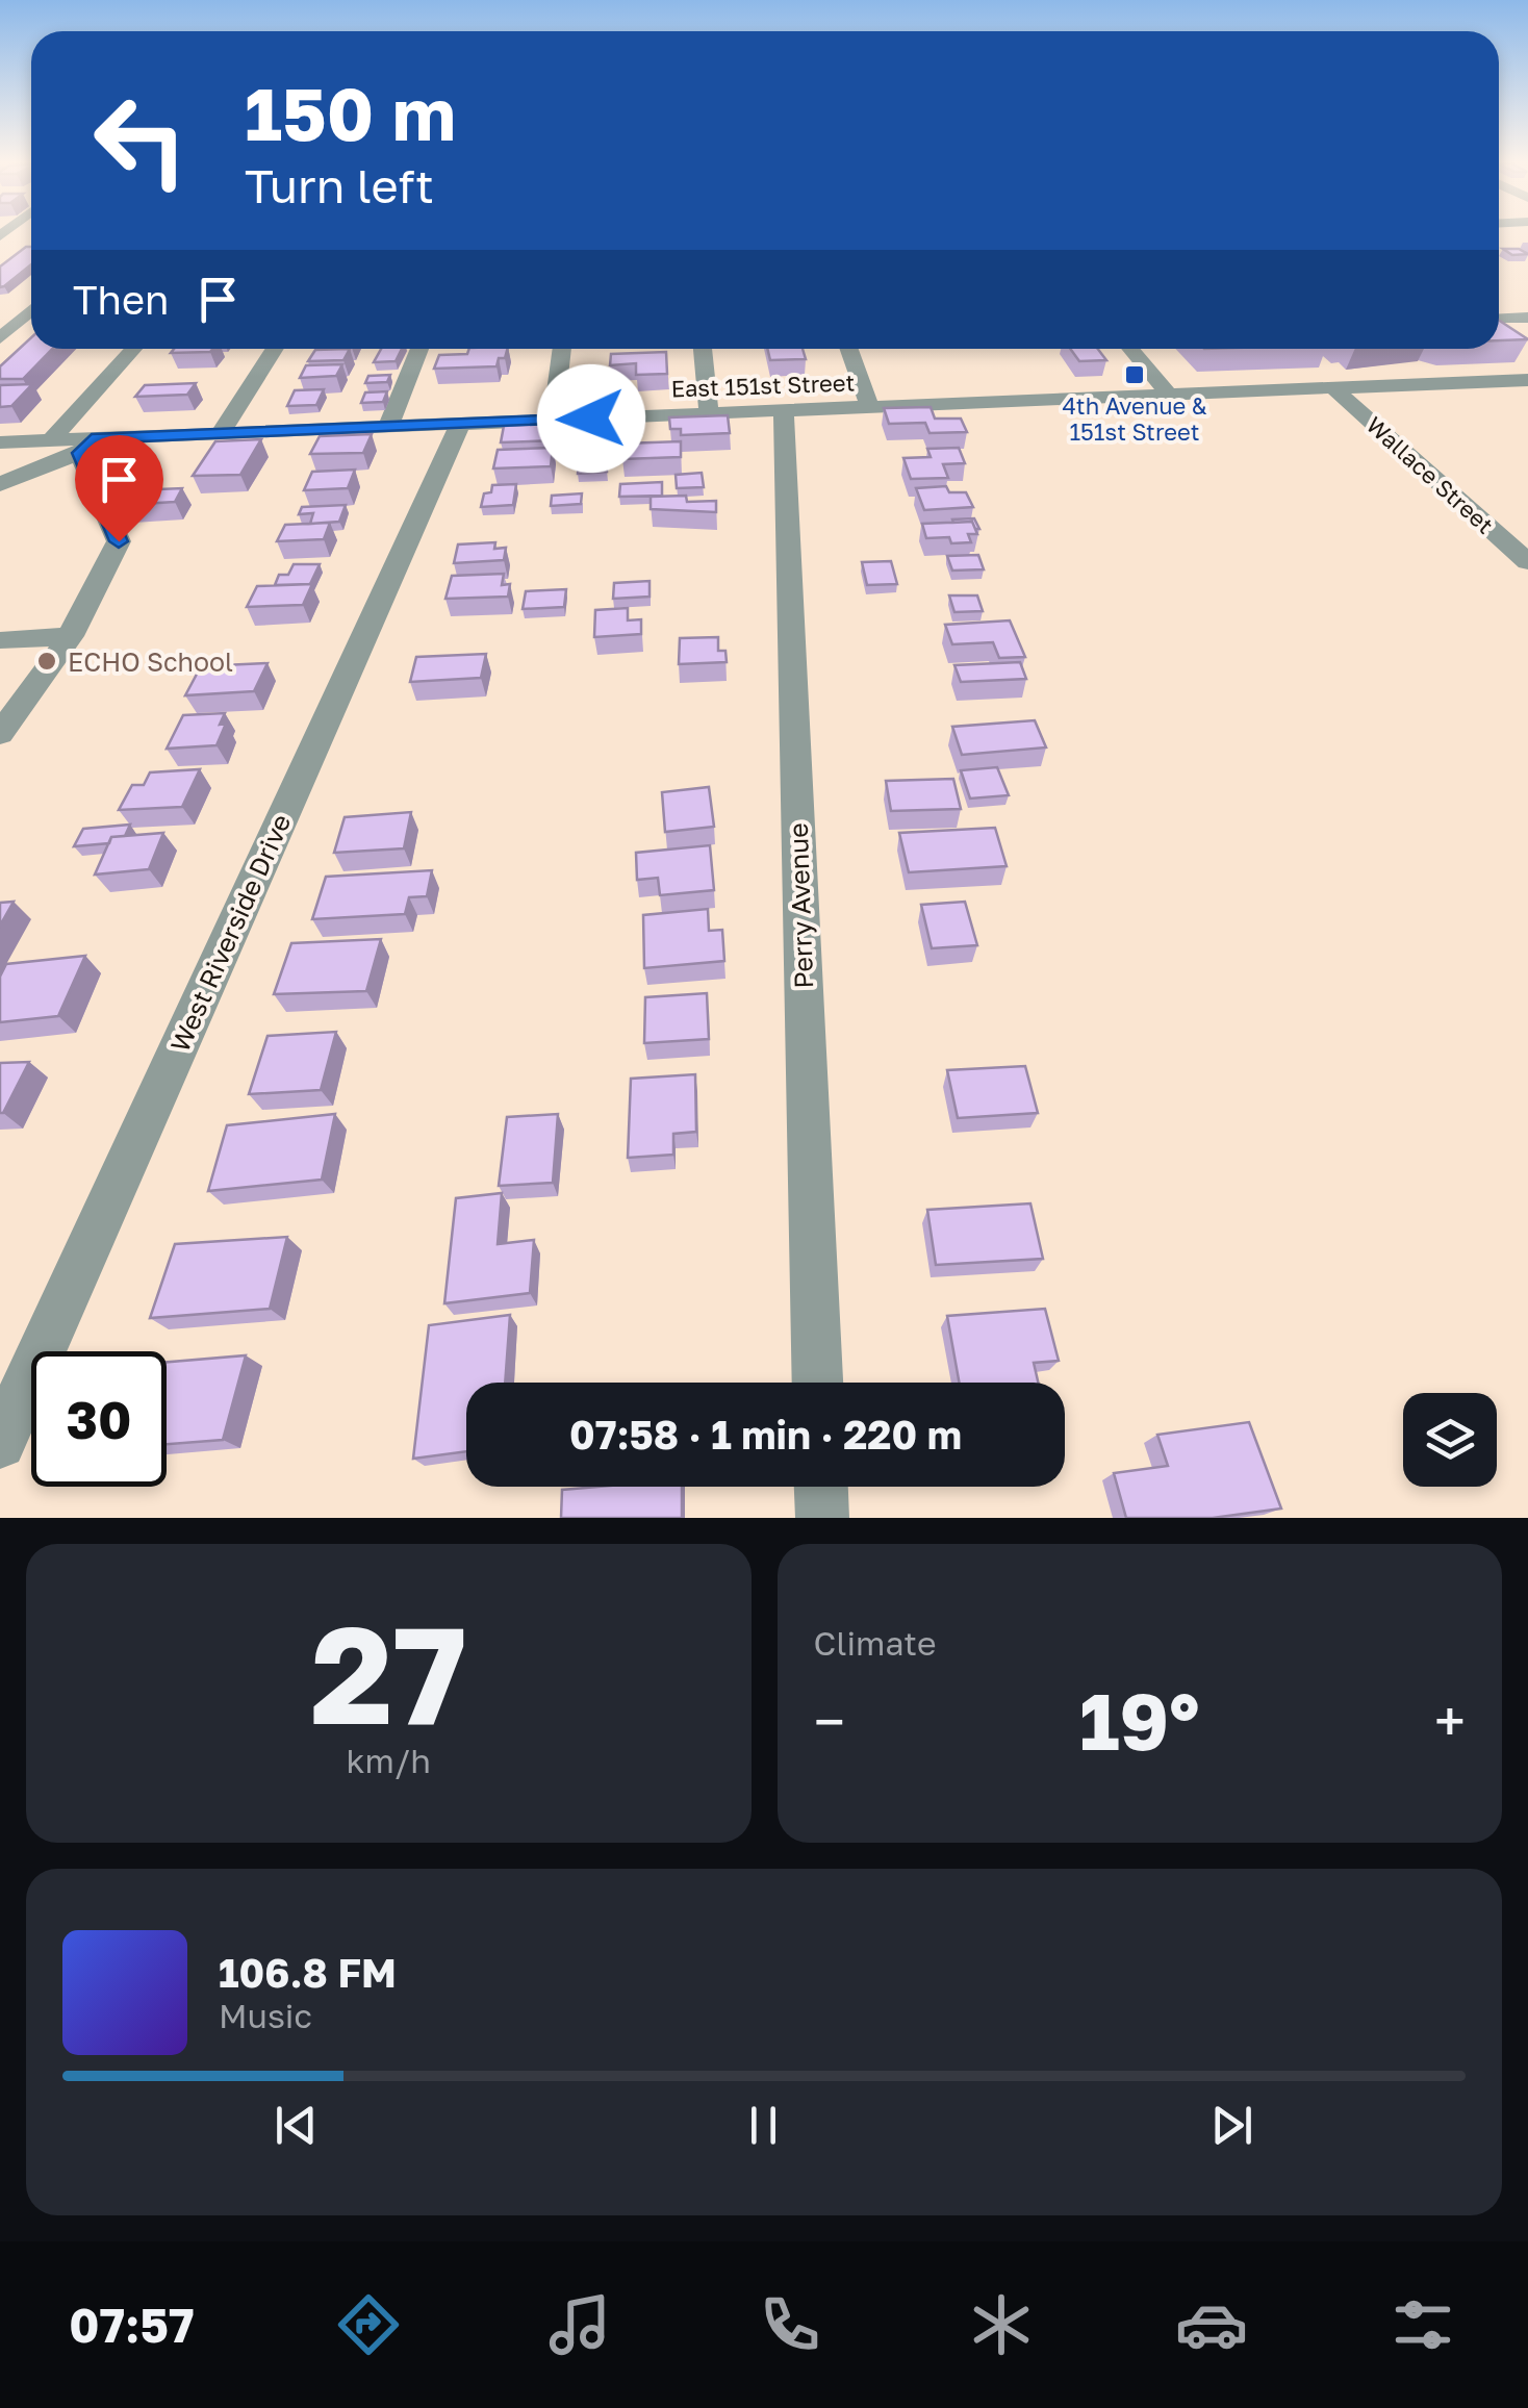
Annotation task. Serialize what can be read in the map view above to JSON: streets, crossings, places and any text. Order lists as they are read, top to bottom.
{
  "streets": {
    "street": [
      "East 151st Street",
      "Wallace Street",
      "Perry Avenue",
      "West Riverside Drive"
    ]
  },
  "crossings": [
    ["East 151st Street", "Wallace Street"],
    ["East 151st Street", "Perry Avenue"],
    ["East 151st Street", "West Riverside Drive"]
  ],
  "places": {
    "transit": ["4th Avenue & 151st Street"],
    "other": ["ECHO School"]
  },
  "page": {
    "turn": ["150 m", "Turn left"],
    "then": "Then",
    "limit": "30",
    "trip": "07:58 · 1 min · 220 m",
    "tile": [
      ["27", "km/h"],
      "Climate"
    ],
    "heat": ["−", "19°", "+"],
    "song": ["106.8 FM", "Music"],
    "tabs": "07:57"
  }
}
